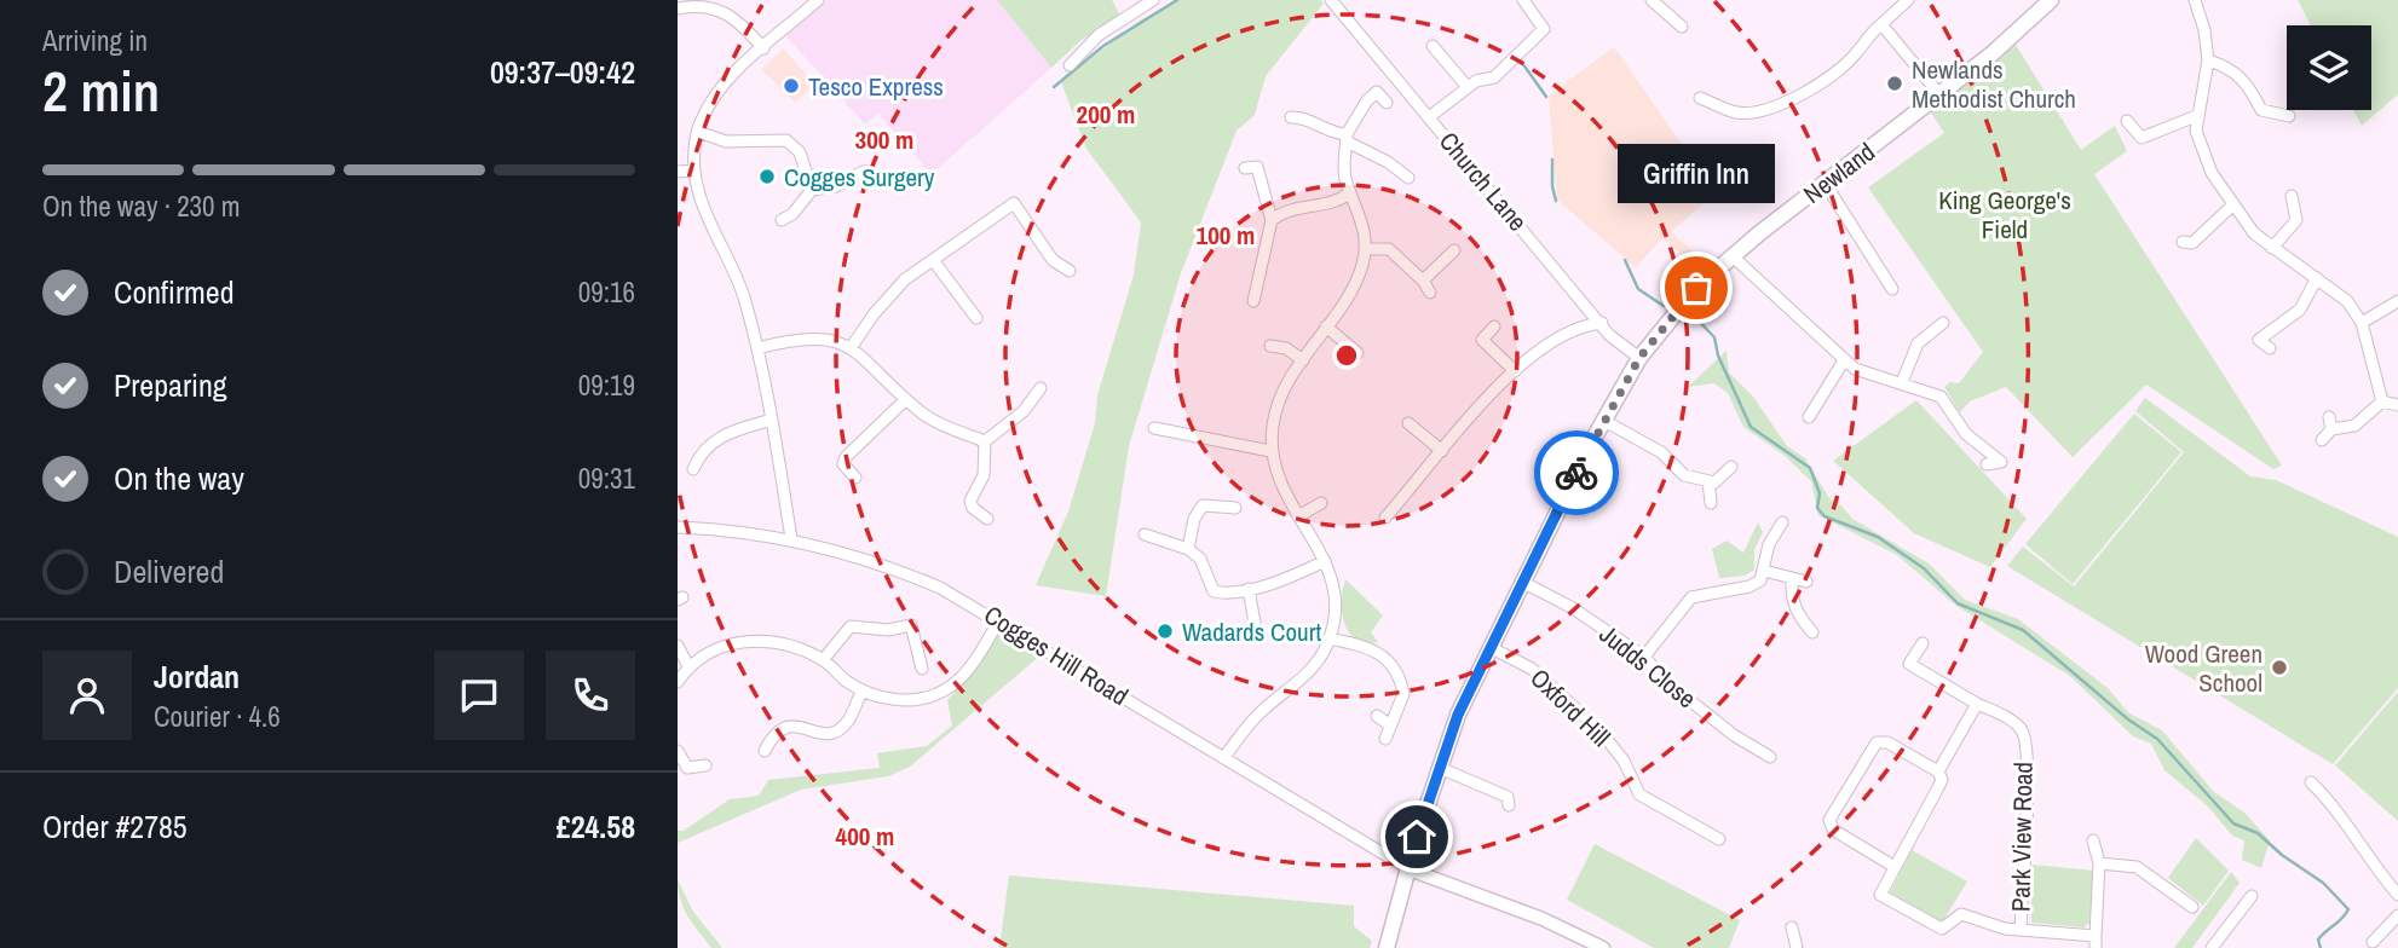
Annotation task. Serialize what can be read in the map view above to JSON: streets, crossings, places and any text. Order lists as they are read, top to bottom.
{
  "streets": {
    "main road": ["Newland"],
    "street": [
      "Church Lane",
      "Cogges Hill Road",
      "Judds Close",
      "Oxford Hill",
      "Park View Road"
    ]
  },
  "crossings": [
    ["Newland", "Church Lane"]
  ],
  "parks": ["King George's Field"],
  "places": [
    "Newlands Methodist Church",
    "Tesco Express",
    "Cogges Surgery",
    "Griffin Inn",
    "Wadards Court",
    "Wood Green School"
  ],
  "page": {
    "heading": ["2 min", "Arriving in", "09:37–09:42"],
    "panel": [
      "Jordan",
      "Courier · 4.6",
      "Order #2785",
      "£24.58"
    ],
    "bar": "On the way · 230 m",
    "bubble": "Griffin Inn",
    "list": [
      ["Confirmed", "09:16"],
      ["Preparing", "09:19"],
      ["On the way", "09:31"],
      "Delivered"
    ]
  },
  "rings": [
    "200 m",
    "300 m",
    "100 m",
    "400 m"
  ]
}
